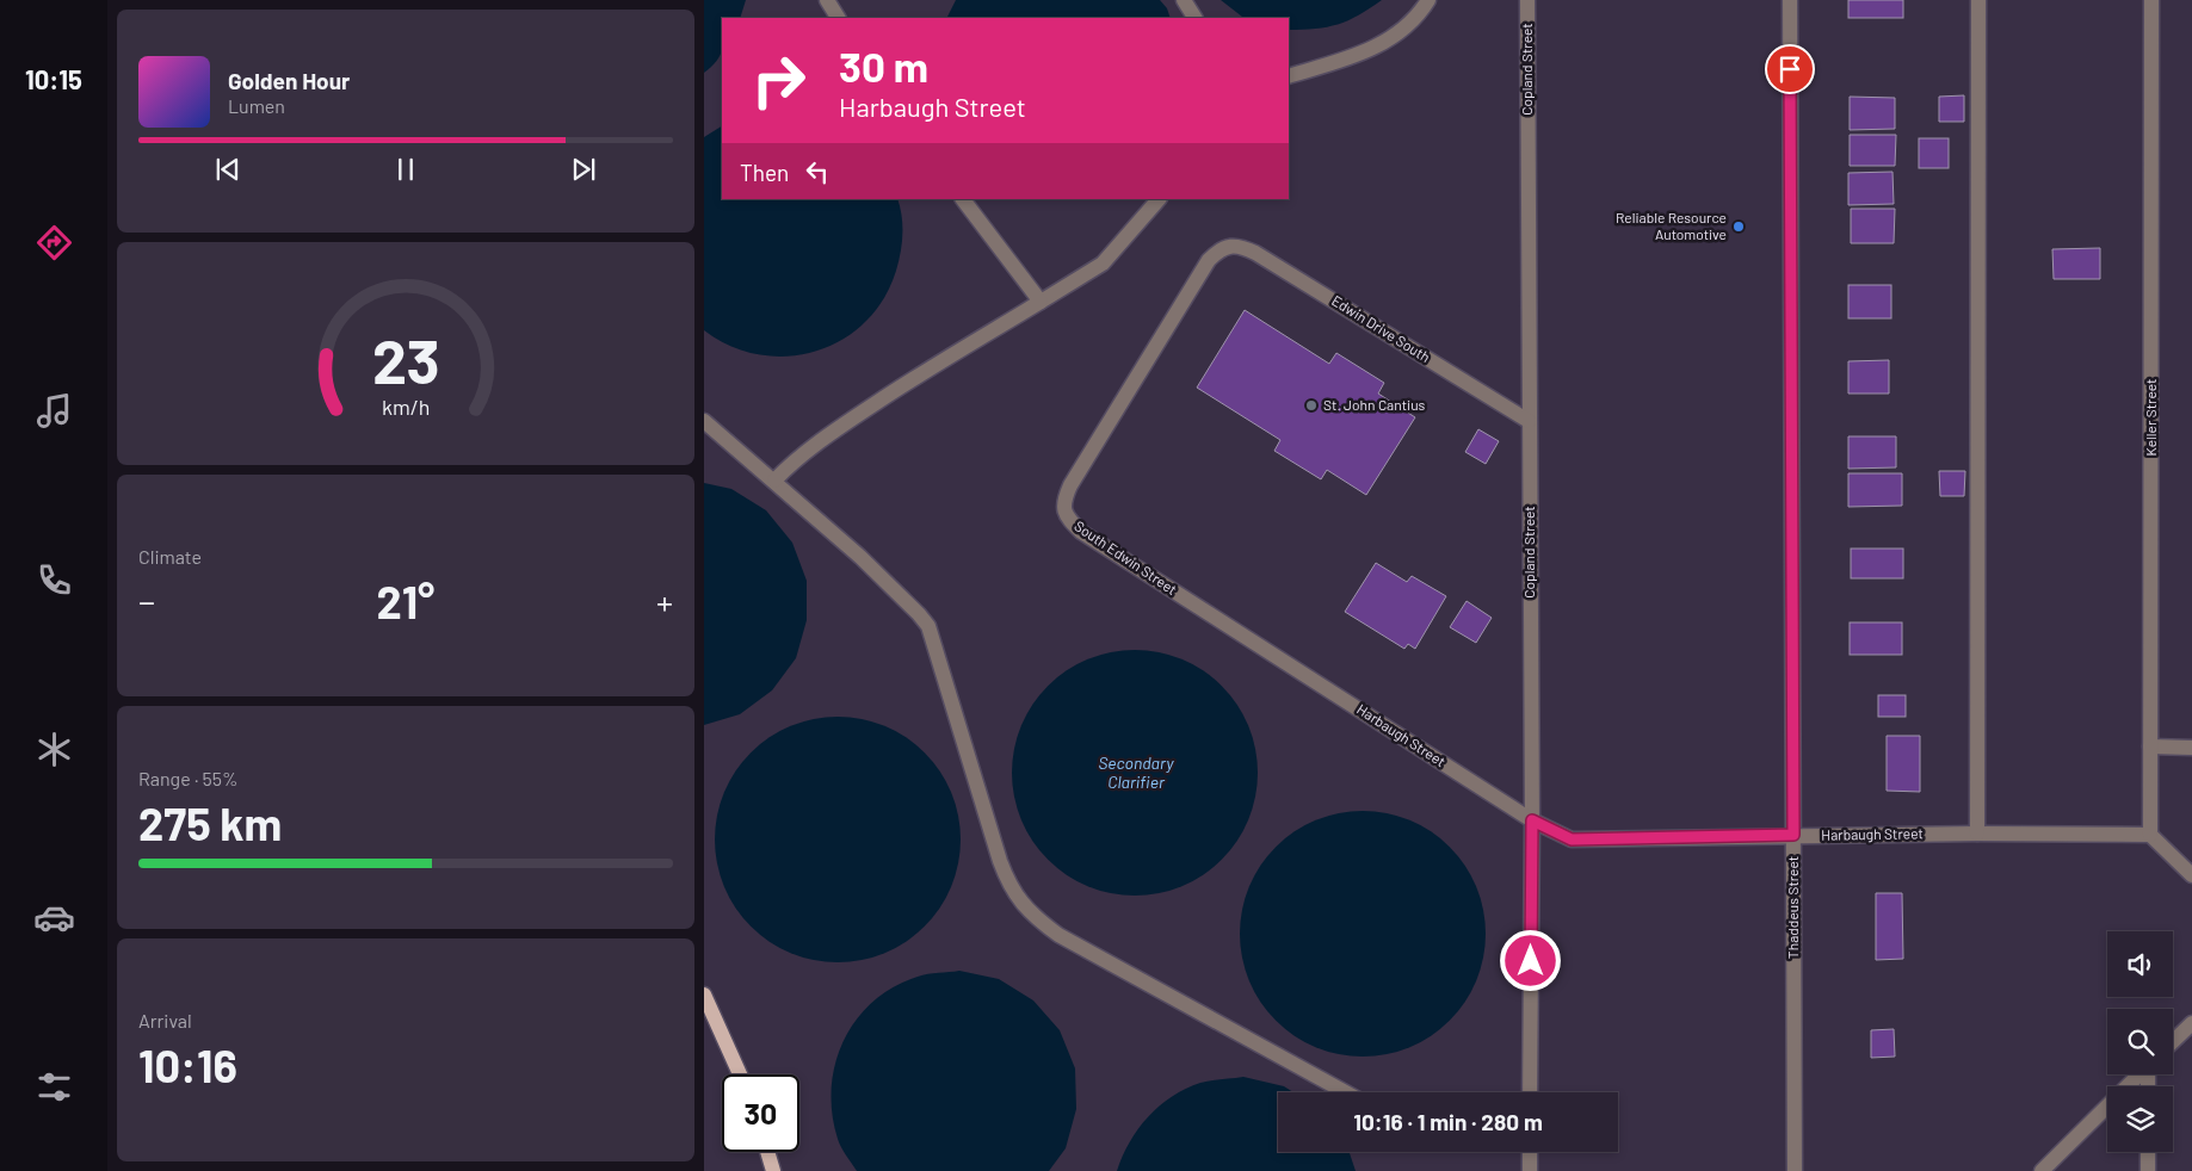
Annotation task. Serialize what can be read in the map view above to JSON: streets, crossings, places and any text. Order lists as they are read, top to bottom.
{
  "streets": {
    "street": [
      "Copland Street",
      "Edwin Drive South",
      "Keller Street",
      "South Edwin Street",
      "Harbaugh Street",
      "Thaddeus Street"
    ]
  },
  "crossings": [
    ["Copland Street", "Edwin Drive South"],
    ["Copland Street", "Harbaugh Street"],
    ["Edwin Drive South", "South Edwin Street"],
    ["Keller Street", "Harbaugh Street"],
    ["South Edwin Street", "Harbaugh Street"],
    ["Harbaugh Street", "Thaddeus Street"]
  ],
  "water": ["Secondary Clarifier"],
  "places": ["Reliable Resource Automotive", "St. John Cantius"],
  "page": {
    "tabs": "10:15",
    "turn": ["30 m", "Harbaugh Street"],
    "song": ["Golden Hour", "Lumen"],
    "then": "Then",
    "tile": [
      "Climate",
      ["Range · 55%", "275 km"],
      ["Arrival", "10:16"]
    ],
    "heat": ["−", "21°", "+"],
    "limit": "30",
    "trip": "10:16 · 1 min · 280 m",
    "gauge": ["23", "km/h"]
  }
}
